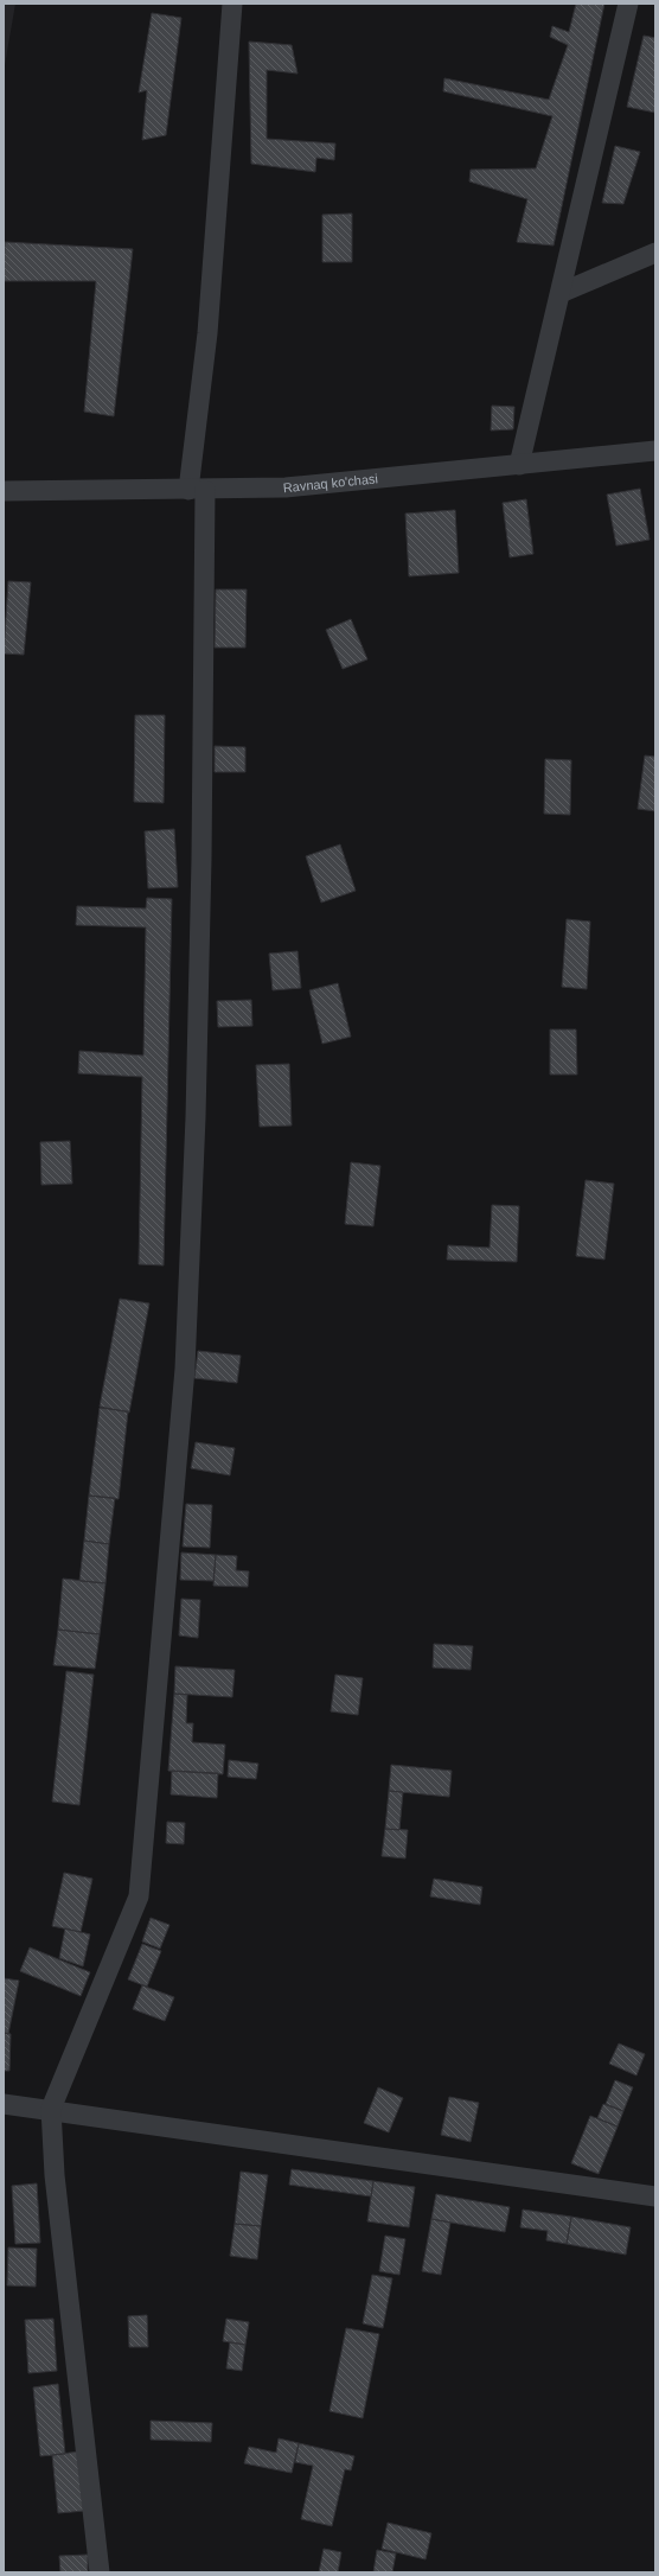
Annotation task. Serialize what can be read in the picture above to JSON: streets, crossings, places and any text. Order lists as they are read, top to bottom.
{
  "streets": {
    "street": ["Ravnaq ko'chasi"]
  }
}
